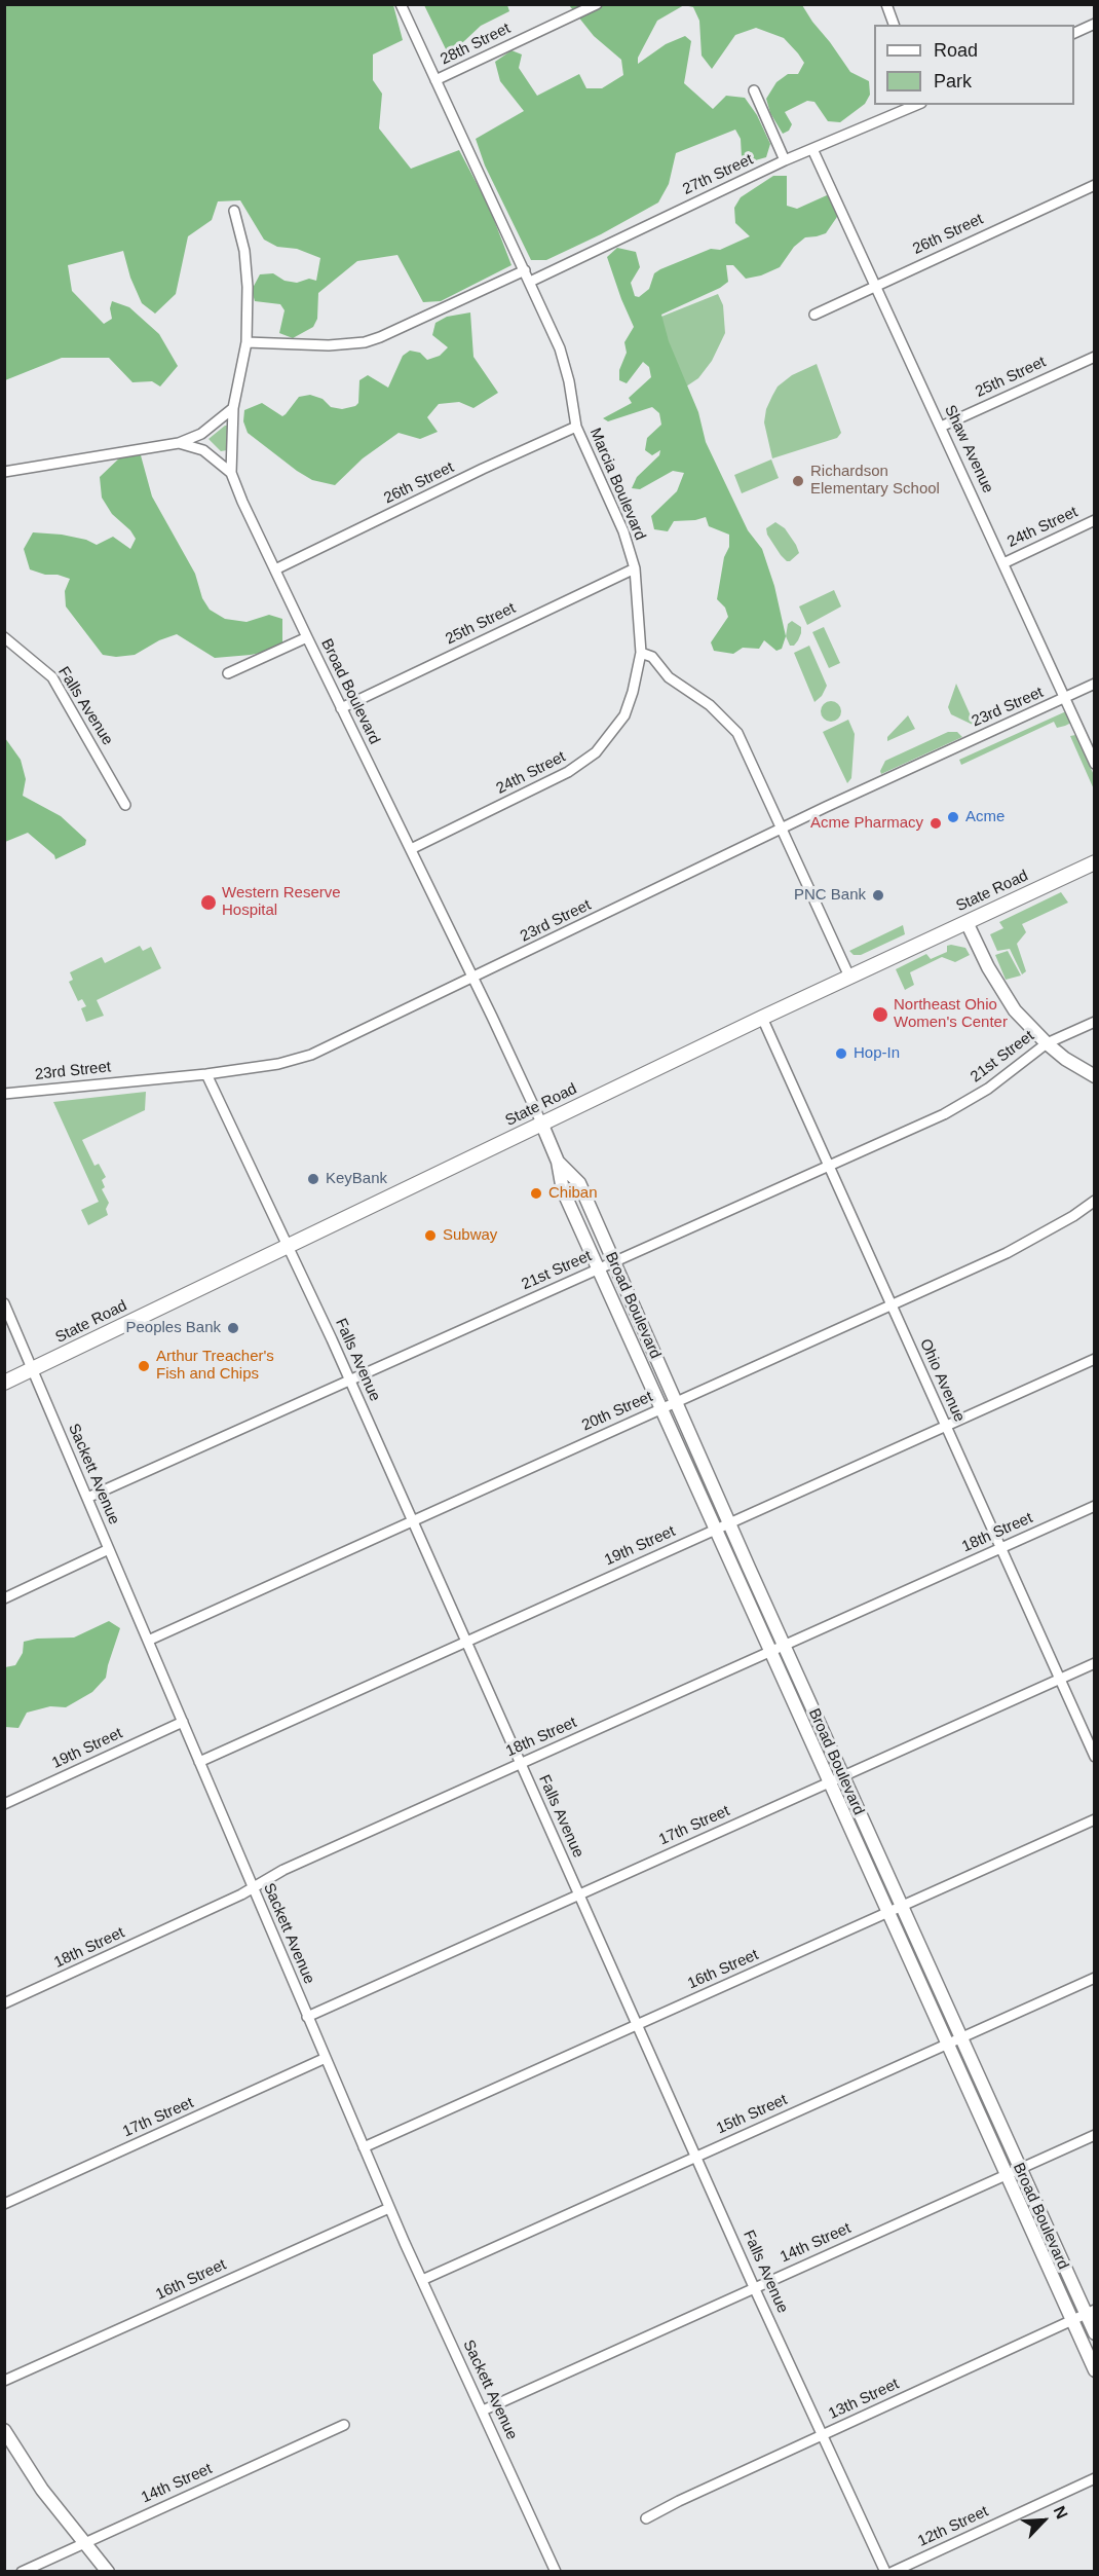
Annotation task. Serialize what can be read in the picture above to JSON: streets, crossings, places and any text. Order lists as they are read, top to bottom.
{
  "streets": {
    "main road": ["Broad Boulevard", "State Road"],
    "street": [
      "28th Street",
      "27th Street",
      "26th Street",
      "25th Street",
      "Shaw Avenue",
      "Marcia Boulevard",
      "24th Street",
      "Falls Avenue",
      "23rd Street",
      "21st Street",
      "Ohio Avenue",
      "20th Street",
      "Sackett Avenue",
      "18th Street",
      "19th Street",
      "17th Street",
      "16th Street",
      "15th Street",
      "14th Street",
      "13th Street",
      "12th Street"
    ]
  },
  "crossings": [
    ["28th Street", "Marcia Boulevard"],
    ["27th Street", "Shaw Avenue"],
    ["27th Street", "Marcia Boulevard"],
    ["26th Street", "Shaw Avenue"],
    ["26th Street", "Marcia Boulevard"],
    ["26th Street", "Broad Boulevard"],
    ["25th Street", "Shaw Avenue"],
    ["25th Street", "Marcia Boulevard"],
    ["25th Street", "Broad Boulevard"],
    ["Shaw Avenue", "24th Street"],
    ["Shaw Avenue", "23rd Street"],
    ["Marcia Boulevard", "24th Street"],
    ["24th Street", "Broad Boulevard"],
    ["Broad Boulevard", "23rd Street"],
    ["Broad Boulevard", "State Road"],
    ["Broad Boulevard", "21st Street"],
    ["Broad Boulevard", "20th Street"],
    ["Broad Boulevard", "18th Street"],
    ["Broad Boulevard", "19th Street"],
    ["Broad Boulevard", "17th Street"],
    ["Broad Boulevard", "16th Street"],
    ["Broad Boulevard", "15th Street"],
    ["Broad Boulevard", "14th Street"],
    ["Broad Boulevard", "13th Street"],
    ["Falls Avenue", "23rd Street"],
    ["Falls Avenue", "State Road"],
    ["Falls Avenue", "21st Street"],
    ["Falls Avenue", "20th Street"],
    ["Falls Avenue", "18th Street"],
    ["Falls Avenue", "19th Street"],
    ["Falls Avenue", "17th Street"],
    ["Falls Avenue", "16th Street"],
    ["Falls Avenue", "15th Street"],
    ["Falls Avenue", "14th Street"],
    ["Falls Avenue", "13th Street"],
    ["State Road", "Ohio Avenue"],
    ["State Road", "Sackett Avenue"],
    ["21st Street", "Ohio Avenue"],
    ["21st Street", "Sackett Avenue"],
    ["Ohio Avenue", "20th Street"],
    ["Ohio Avenue", "18th Street"],
    ["Ohio Avenue", "19th Street"],
    ["Ohio Avenue", "17th Street"],
    ["20th Street", "Sackett Avenue"],
    ["Sackett Avenue", "18th Street"],
    ["Sackett Avenue", "19th Street"],
    ["Sackett Avenue", "17th Street"],
    ["Sackett Avenue", "16th Street"],
    ["Sackett Avenue", "15th Street"],
    ["Sackett Avenue", "14th Street"]
  ],
  "places": [
    "Richardson Elementary School",
    "Acme",
    "Acme Pharmacy",
    "PNC Bank",
    "Western Reserve Hospital",
    "Northeast Ohio Women's Center",
    "Hop-In",
    "KeyBank",
    "Chiban",
    "Subway",
    "Peoples Bank",
    "Arthur Treacher's Fish and Chips"
  ],
  "legend": ["Road", "Park"],
  "north": "top right"
}
